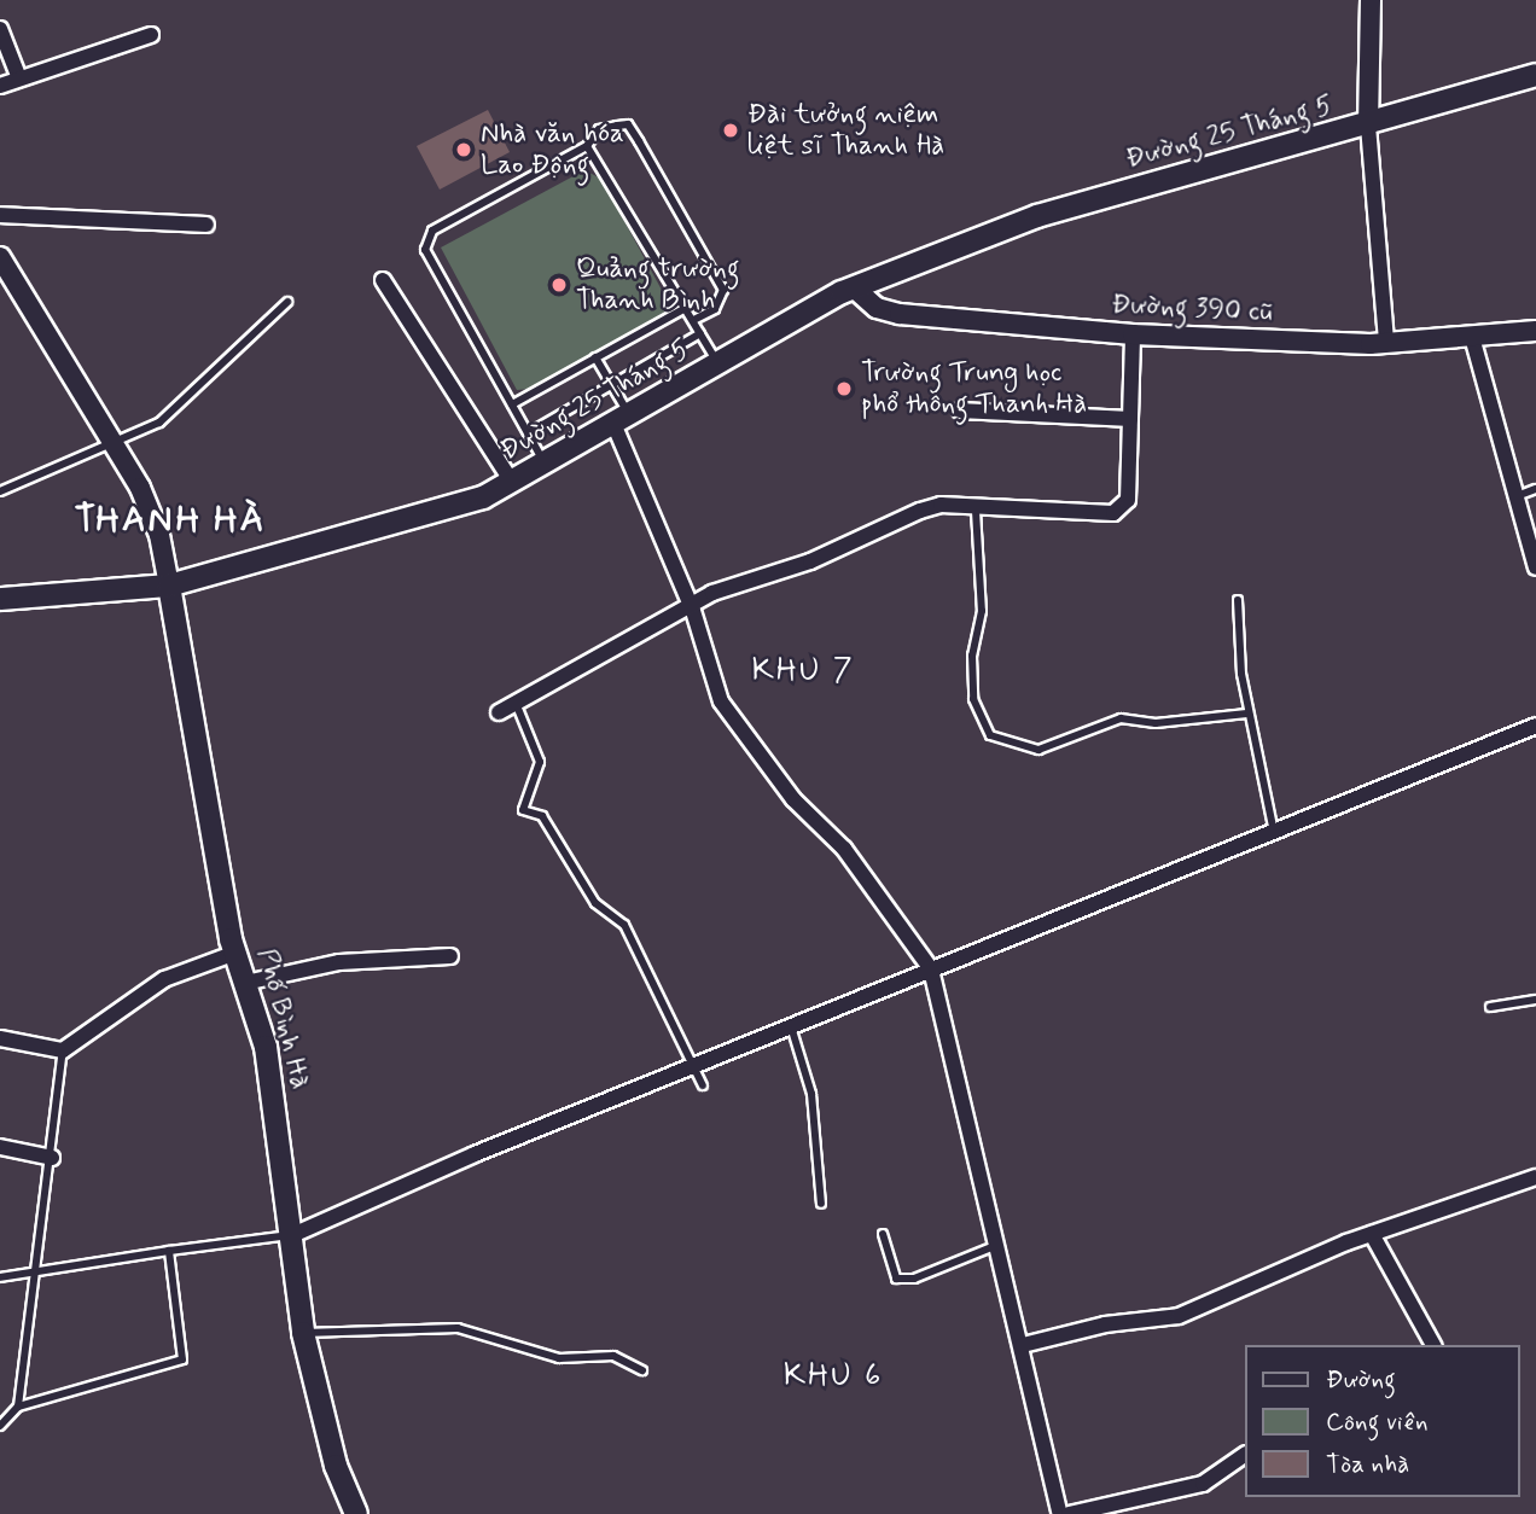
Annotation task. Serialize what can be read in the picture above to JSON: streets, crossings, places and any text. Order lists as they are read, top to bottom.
{
  "streets": {
    "main road": ["Đường 25 Tháng 5", "Phố Bình Hà"],
    "street": ["Đường 390 cũ"]
  },
  "crossings": [
    ["Đường 25 Tháng 5", "Đường 390 cũ"],
    ["Đường 25 Tháng 5", "Phố Bình Hà"]
  ],
  "districts": ["THANH HÀ", "KHU 7", "KHU 6"],
  "places": [
    "Đài tưởng niệm liệt sĩ Thanh Hà",
    "Nhà văn hóa Lao Động",
    "Quảng trường Thanh Bình",
    "Trường Trung học phổ thông Thanh Hà"
  ],
  "legend": ["Đường", "Công viên", "Tòa nhà"]
}
